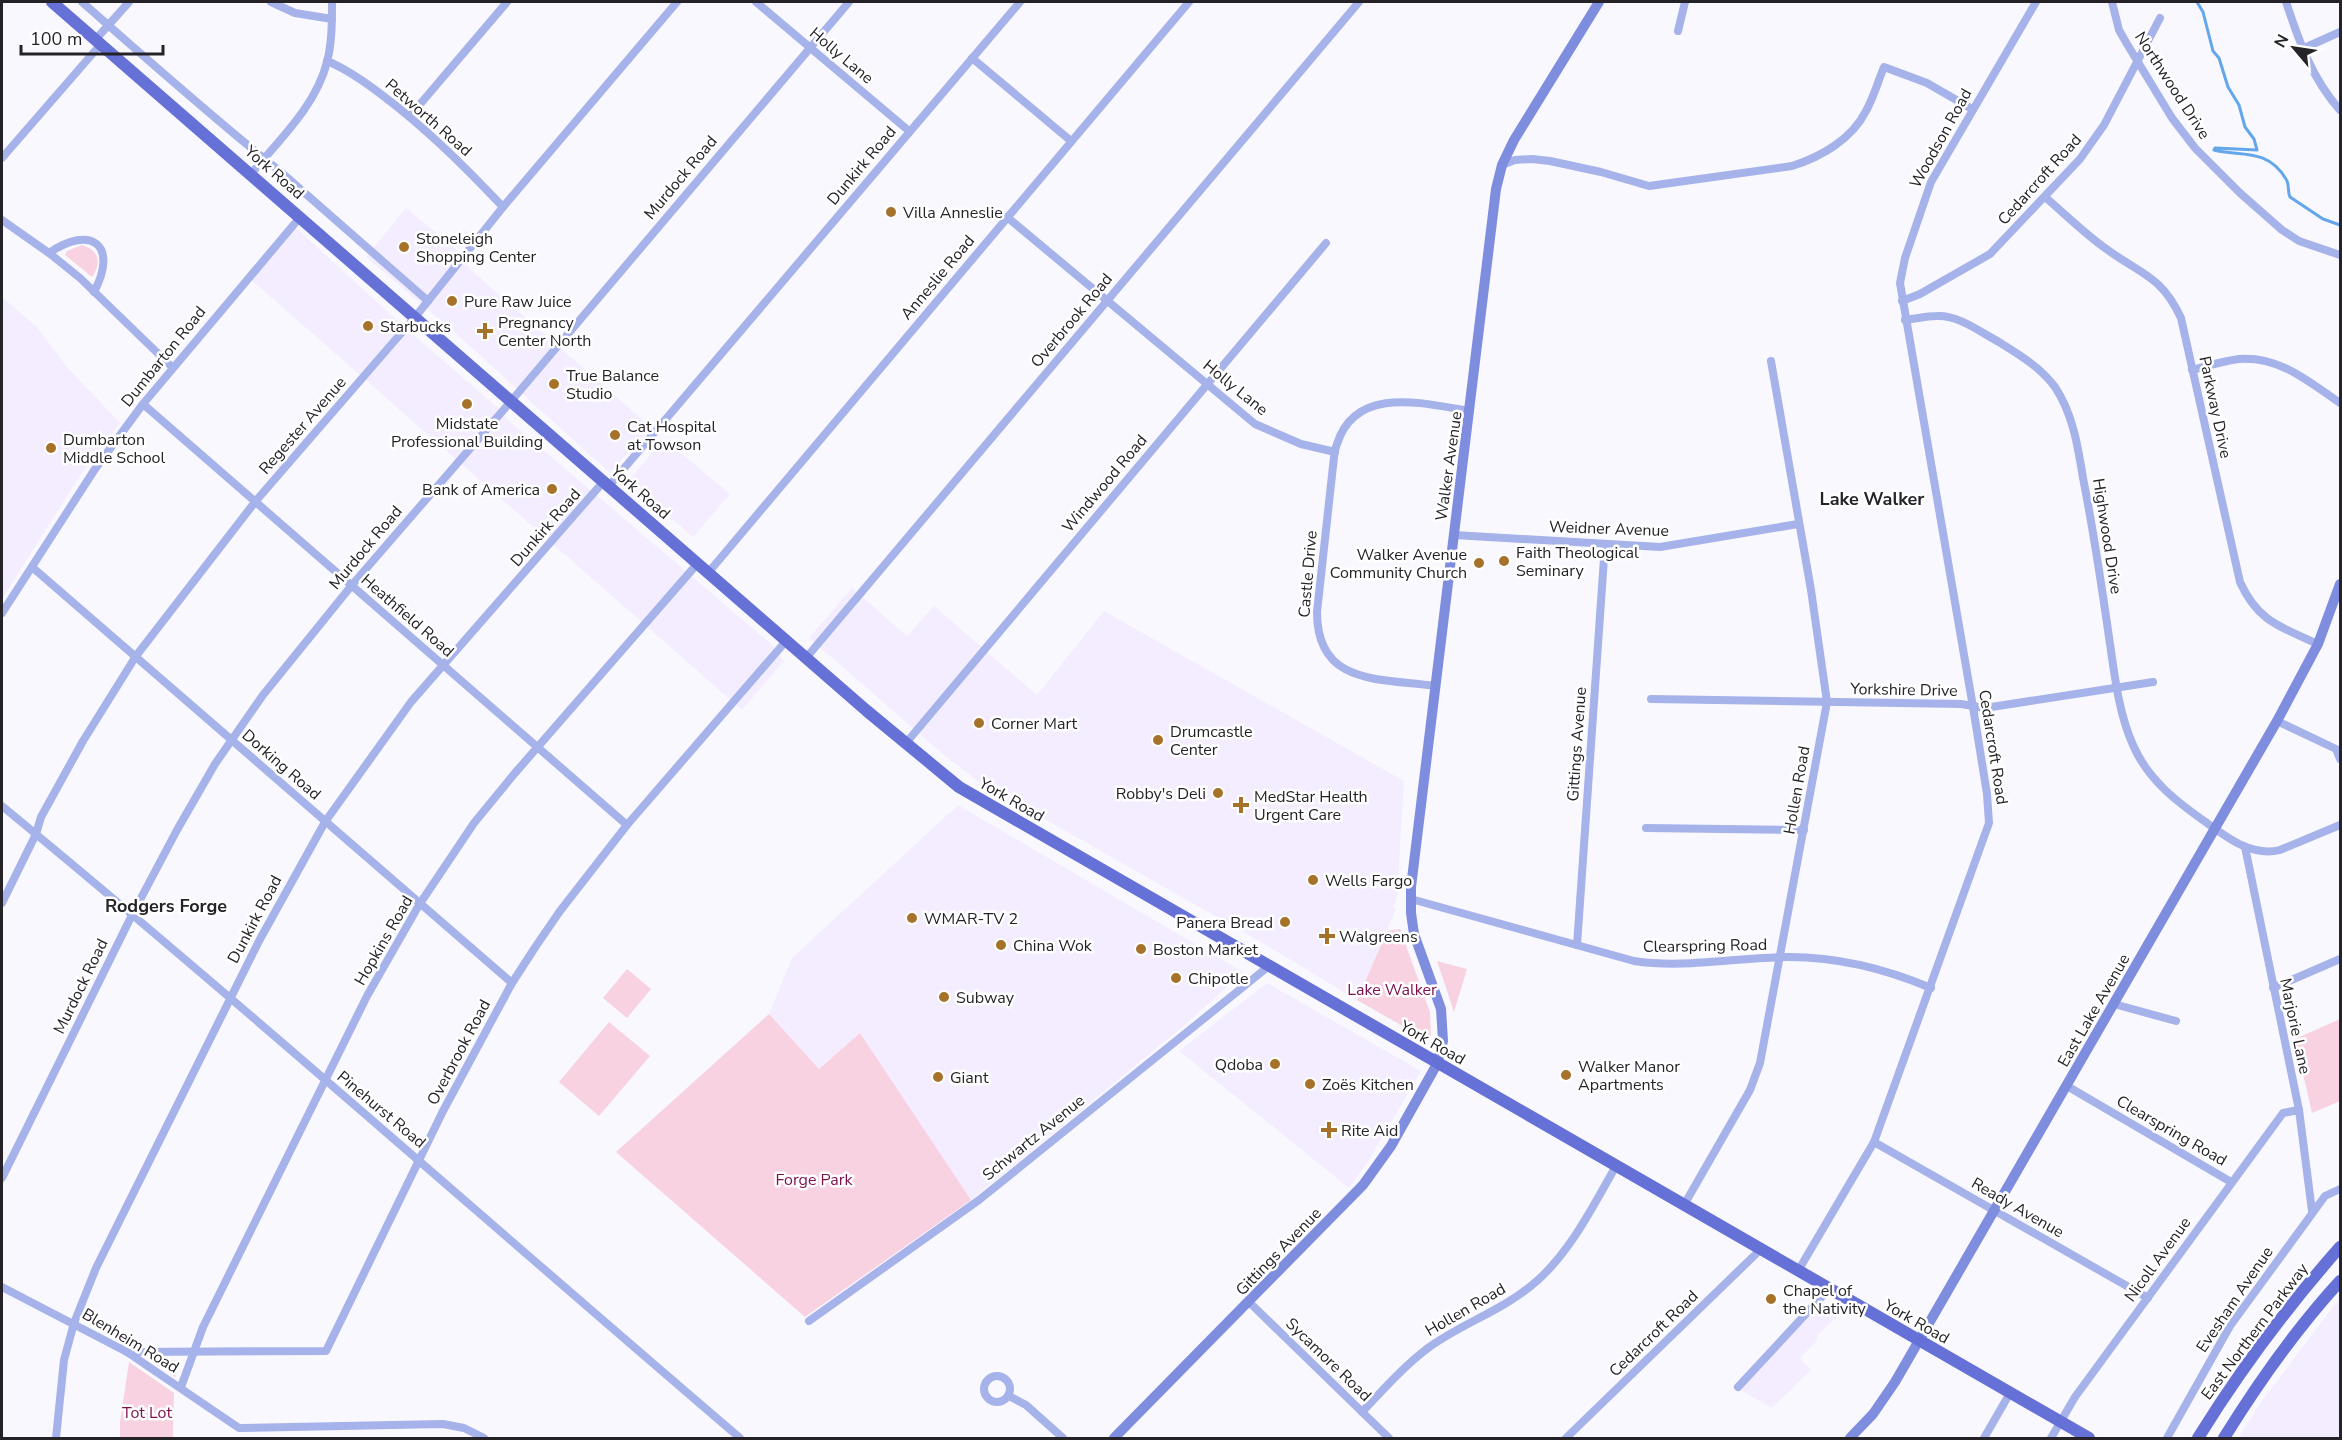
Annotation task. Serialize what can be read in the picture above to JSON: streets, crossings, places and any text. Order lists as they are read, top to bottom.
{
  "streets": {
    "main road": ["York Road", "East Northern Parkway"],
    "street": [
      "Holly Lane",
      "Northwood Drive",
      "Petworth Road",
      "Woodson Road",
      "Dunkirk Road",
      "Murdock Road",
      "Cedarcroft Road",
      "Anneslie Road",
      "Overbrook Road",
      "Dumbarton Road",
      "Parkway Drive",
      "Regester Avenue",
      "Walker Avenue",
      "Windwood Road",
      "Weidner Avenue",
      "Highwood Drive",
      "Castle Drive",
      "Heathfield Road",
      "Yorkshire Drive",
      "Gittings Avenue",
      "Dorking Road",
      "Hollen Road",
      "Hopkins Road",
      "Clearspring Road",
      "East Lake Avenue",
      "Marjorie Lane",
      "Pinehurst Road",
      "Schwartz Avenue",
      "Ready Avenue",
      "Nicoll Avenue",
      "Evesham Avenue",
      "Blenheim Road",
      "Sycamore Road"
    ]
  },
  "crossings": [
    ["Holly Lane", "Dunkirk Road"],
    ["Holly Lane", "Murdock Road"],
    ["Holly Lane", "Anneslie Road"],
    ["Holly Lane", "Overbrook Road"],
    ["Holly Lane", "Windwood Road"],
    ["Holly Lane", "Castle Drive"],
    ["Northwood Drive", "Cedarcroft Road"],
    ["Petworth Road", "Regester Avenue"],
    ["Woodson Road", "Cedarcroft Road"],
    ["Dunkirk Road", "York Road"],
    ["Dunkirk Road", "Heathfield Road"],
    ["Dunkirk Road", "Dorking Road"],
    ["Dunkirk Road", "Pinehurst Road"],
    ["Dunkirk Road", "Blenheim Road"],
    ["York Road", "Murdock Road"],
    ["York Road", "Cedarcroft Road"],
    ["York Road", "Anneslie Road"],
    ["York Road", "Overbrook Road"],
    ["York Road", "Dumbarton Road"],
    ["York Road", "Regester Avenue"],
    ["York Road", "Walker Avenue"],
    ["York Road", "Windwood Road"],
    ["York Road", "Gittings Avenue"],
    ["York Road", "Hollen Road"],
    ["York Road", "Hopkins Road"],
    ["York Road", "East Lake Avenue"],
    ["York Road", "Schwartz Avenue"],
    ["York Road", "Nicoll Avenue"],
    ["Murdock Road", "Heathfield Road"],
    ["Murdock Road", "Dorking Road"],
    ["Murdock Road", "Pinehurst Road"],
    ["Cedarcroft Road", "Parkway Drive"],
    ["Cedarcroft Road", "Highwood Drive"],
    ["Cedarcroft Road", "Yorkshire Drive"],
    ["Cedarcroft Road", "Clearspring Road"],
    ["Cedarcroft Road", "Ready Avenue"],
    ["Overbrook Road", "Heathfield Road"],
    ["Overbrook Road", "Dorking Road"],
    ["Overbrook Road", "Hopkins Road"],
    ["Overbrook Road", "Pinehurst Road"],
    ["Overbrook Road", "Blenheim Road"],
    ["Dumbarton Road", "Heathfield Road"],
    ["Dumbarton Road", "Dorking Road"],
    ["Parkway Drive", "East Lake Avenue"],
    ["Regester Avenue", "Heathfield Road"],
    ["Regester Avenue", "Dorking Road"],
    ["Regester Avenue", "Pinehurst Road"],
    ["Walker Avenue", "Weidner Avenue"],
    ["Walker Avenue", "Castle Drive"],
    ["Walker Avenue", "Gittings Avenue"],
    ["Walker Avenue", "Clearspring Road"],
    ["Weidner Avenue", "Gittings Avenue"],
    ["Weidner Avenue", "Hollen Road"],
    ["Highwood Drive", "Yorkshire Drive"],
    ["Highwood Drive", "East Lake Avenue"],
    ["Highwood Drive", "Marjorie Lane"],
    ["Heathfield Road", "Hopkins Road"],
    ["Yorkshire Drive", "Hollen Road"],
    ["Gittings Avenue", "Clearspring Road"],
    ["Gittings Avenue", "Sycamore Road"],
    ["Dorking Road", "Hopkins Road"],
    ["Hollen Road", "Clearspring Road"],
    ["Hollen Road", "Sycamore Road"],
    ["Hopkins Road", "Pinehurst Road"],
    ["Hopkins Road", "Blenheim Road"],
    ["Clearspring Road", "East Lake Avenue"],
    ["Clearspring Road", "Nicoll Avenue"],
    ["East Lake Avenue", "Ready Avenue"],
    ["Marjorie Lane", "Nicoll Avenue"],
    ["Marjorie Lane", "Evesham Avenue"],
    ["Ready Avenue", "Nicoll Avenue"]
  ],
  "districts": ["Lake Walker", "Rodgers Forge"],
  "parks": ["Lake Walker", "Forge Park", "Tot Lot"],
  "places": {
    "other": [
      "Villa Anneslie",
      "Stoneleigh Shopping Center",
      "Pure Raw Juice",
      "Starbucks",
      "True Balance Studio",
      "Midstate Professional Building",
      "Cat Hospital at Towson",
      "Dumbarton Middle School",
      "Bank of America",
      "Faith Theological Seminary",
      "Walker Avenue Community Church",
      "Corner Mart",
      "Drumcastle Center",
      "Robby's Deli",
      "Wells Fargo",
      "WMAR-TV 2",
      "Panera Bread",
      "China Wok",
      "Boston Market",
      "Chipotle",
      "Subway",
      "Qdoba",
      "Walker Manor Apartments",
      "Giant",
      "Zoës Kitchen",
      "Chapel of the Nativity"
    ],
    "health": [
      "Pregnancy Center North",
      "MedStar Health Urgent Care",
      "Walgreens",
      "Rite Aid"
    ]
  },
  "scale_bar": "100 m",
  "north": "top left"
}
